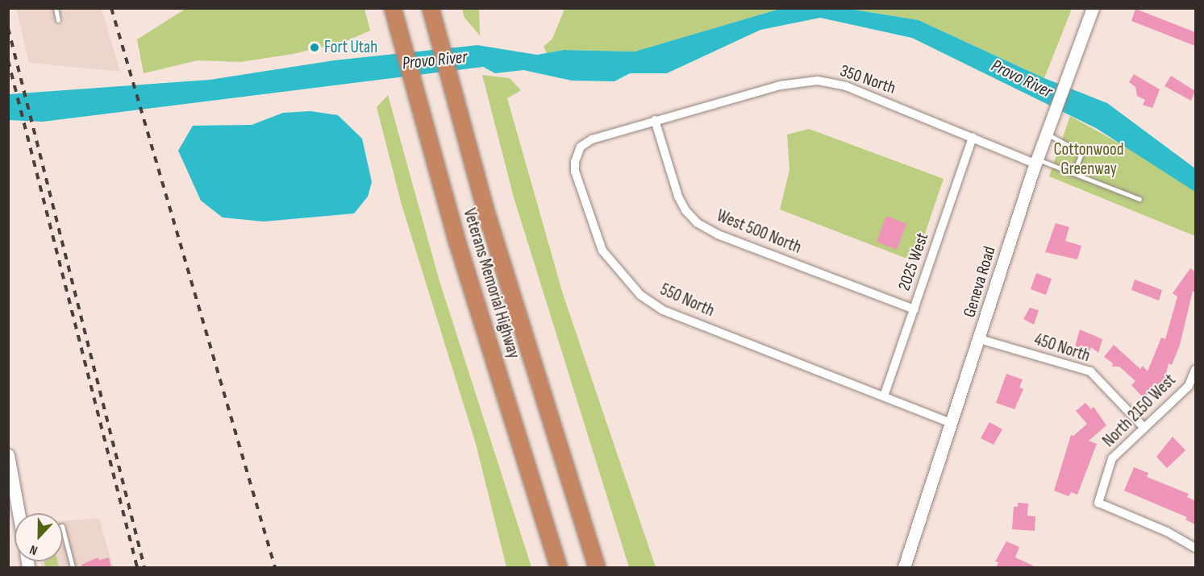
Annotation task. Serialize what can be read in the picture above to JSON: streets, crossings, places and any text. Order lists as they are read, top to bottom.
{
  "streets": {
    "highway": ["Veterans Memorial Highway"],
    "main road": ["Geneva Road"],
    "street": [
      "350 North",
      "West 500 North",
      "2025 West",
      "550 North",
      "450 North",
      "North 2150 West"
    ]
  },
  "crossings": [
    ["350 North", "West 500 North"],
    ["350 North", "2025 West"],
    ["350 North", "Geneva Road"],
    ["350 North", "550 North"],
    ["West 500 North", "2025 West"],
    ["West 500 North", "550 North"],
    ["2025 West", "550 North"],
    ["Geneva Road", "550 North"],
    ["Geneva Road", "450 North"],
    ["450 North", "North 2150 West"]
  ],
  "water": ["Provo River"],
  "parks": ["Cottonwood Greenway"],
  "places": ["Fort Utah"],
  "north": "bottom"
}
